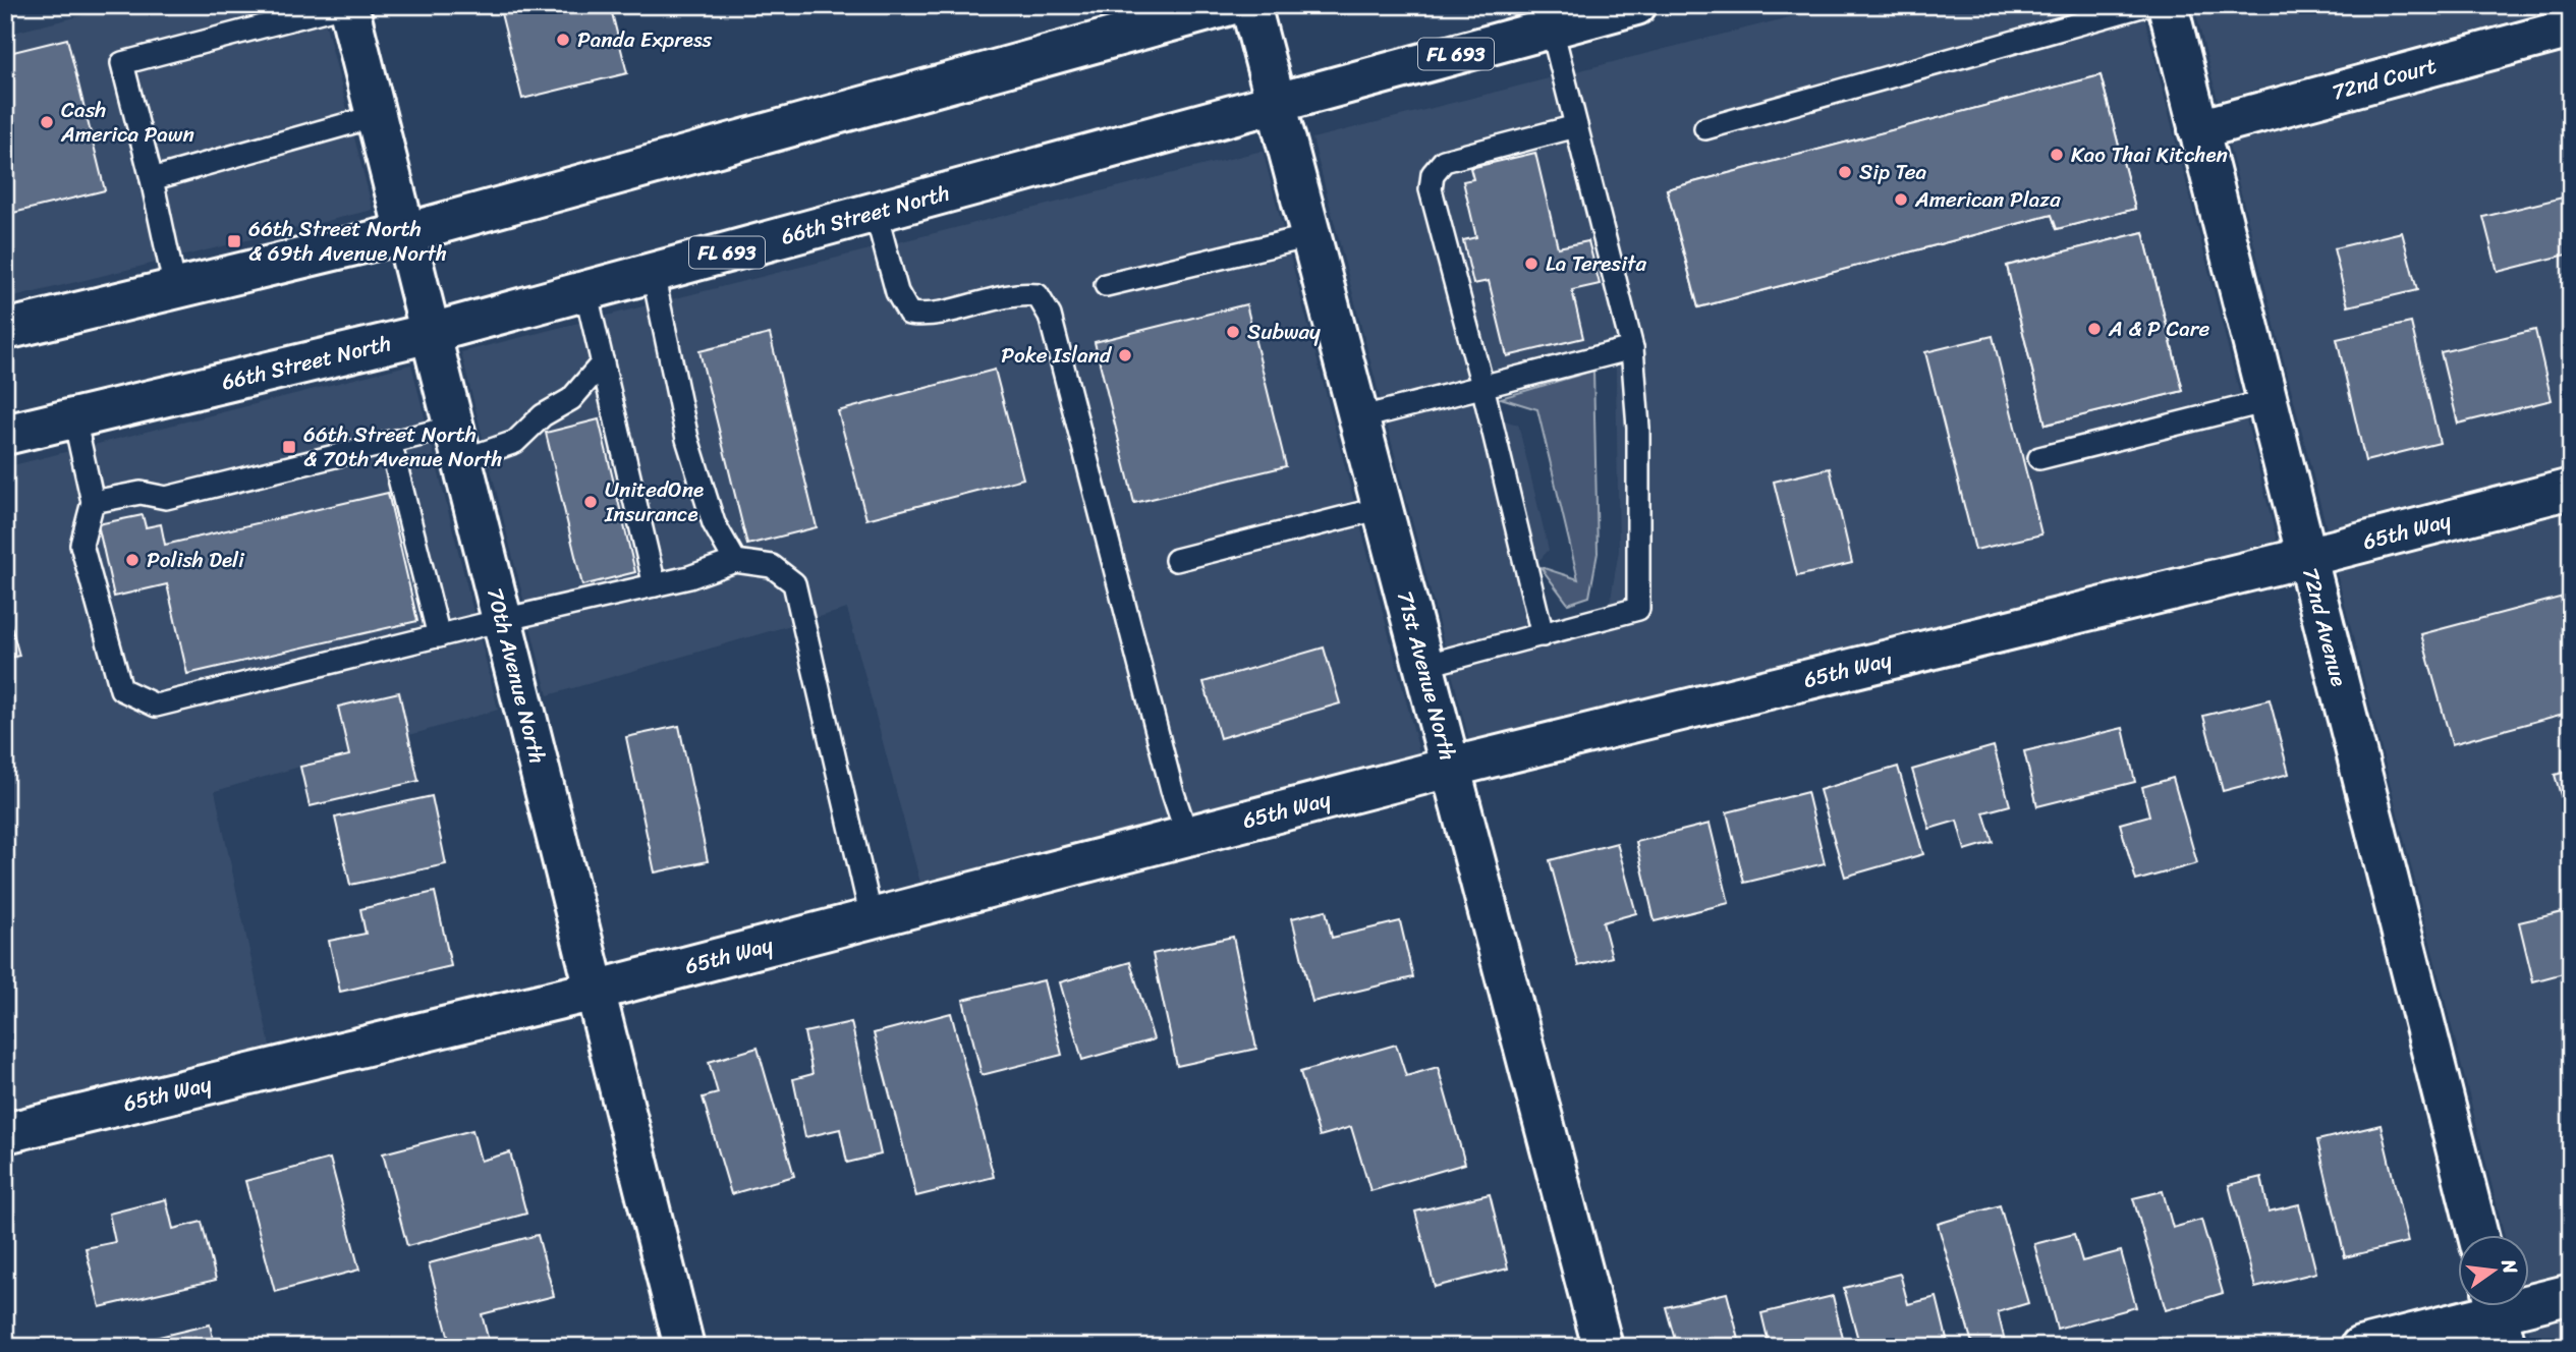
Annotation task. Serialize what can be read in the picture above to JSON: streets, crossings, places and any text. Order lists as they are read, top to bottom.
{
  "streets": {
    "street": [
      "FL 693",
      "72nd Court",
      "66th Street North",
      "65th Way",
      "72nd Avenue",
      "70th Avenue North",
      "71st Avenue North"
    ]
  },
  "crossings": [
    ["72nd Court", "72nd Avenue"],
    ["66th Street North", "70th Avenue North"],
    ["66th Street North", "71st Avenue North"],
    ["65th Way", "72nd Avenue"],
    ["65th Way", "70th Avenue North"],
    ["65th Way", "71st Avenue North"]
  ],
  "places": {
    "other": [
      "Panda Express",
      "Cash America Pawn",
      "Kao Thai Kitchen",
      "Sip Tea",
      "American Plaza",
      "La Teresita",
      "A & P Care",
      "Subway",
      "Poke Island",
      "UnitedOne Insurance",
      "Polish Deli"
    ],
    "transit": ["66th Street North & 69th Avenue North", "66th Street North & 70th Avenue North"]
  },
  "north": "right"
}
